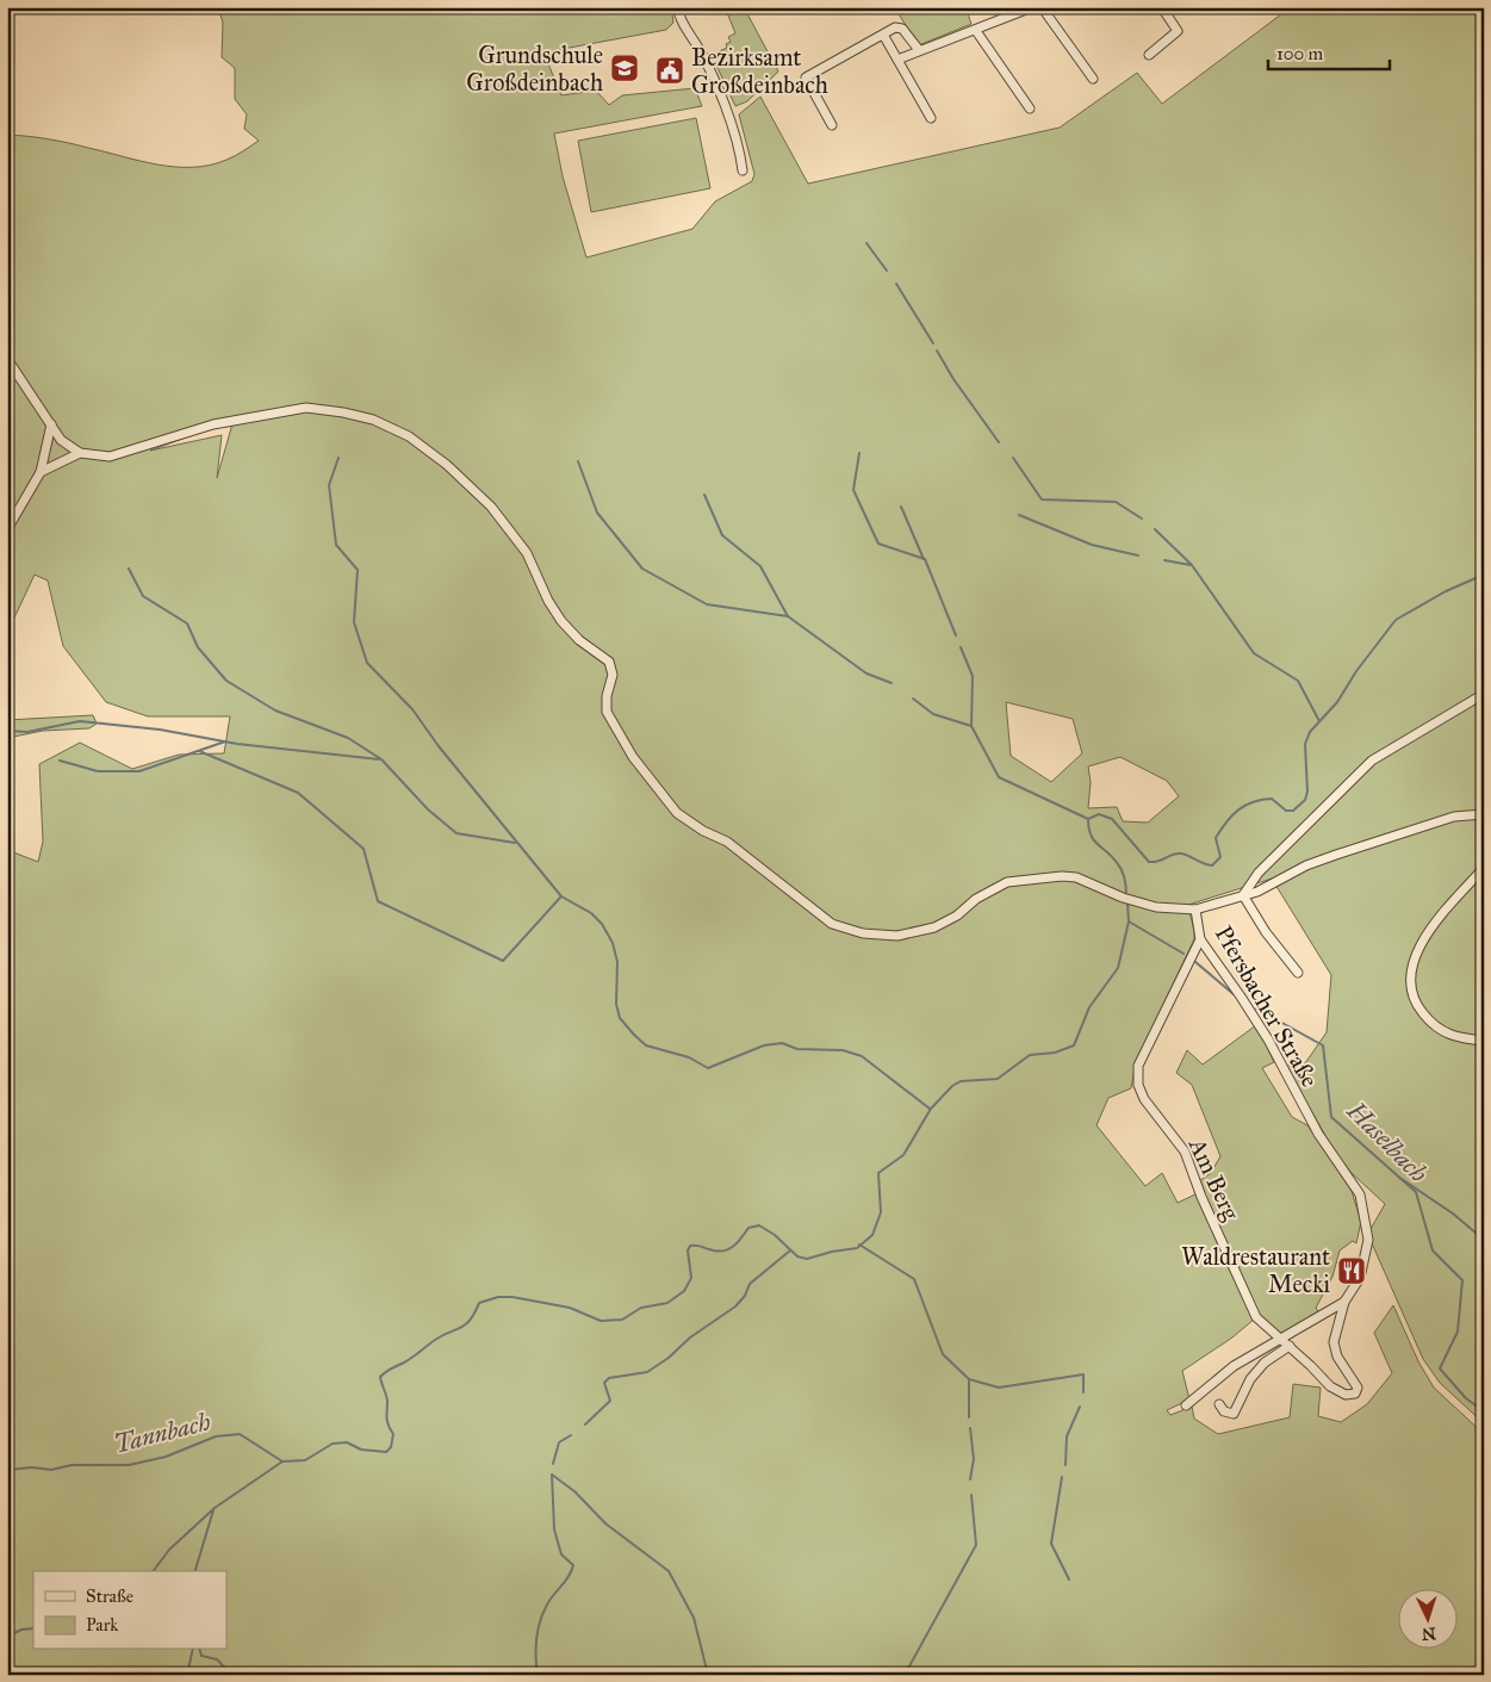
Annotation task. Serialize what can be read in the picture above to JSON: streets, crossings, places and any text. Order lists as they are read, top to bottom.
{
  "streets": {
    "street": ["Pfersbacher Straße", "Am Berg"]
  },
  "crossings": [
    ["Pfersbacher Straße", "Am Berg"]
  ],
  "water": ["Haselbach", "Tannbach"],
  "places": {
    "school or university": ["Grundschule Großdeinbach"],
    "public building": ["Bezirksamt Großdeinbach"],
    "restaurant": ["Waldrestaurant Mecki"]
  },
  "legend": ["Straße", "Park"],
  "scale_bar": "100 m",
  "north": "bottom"
}
